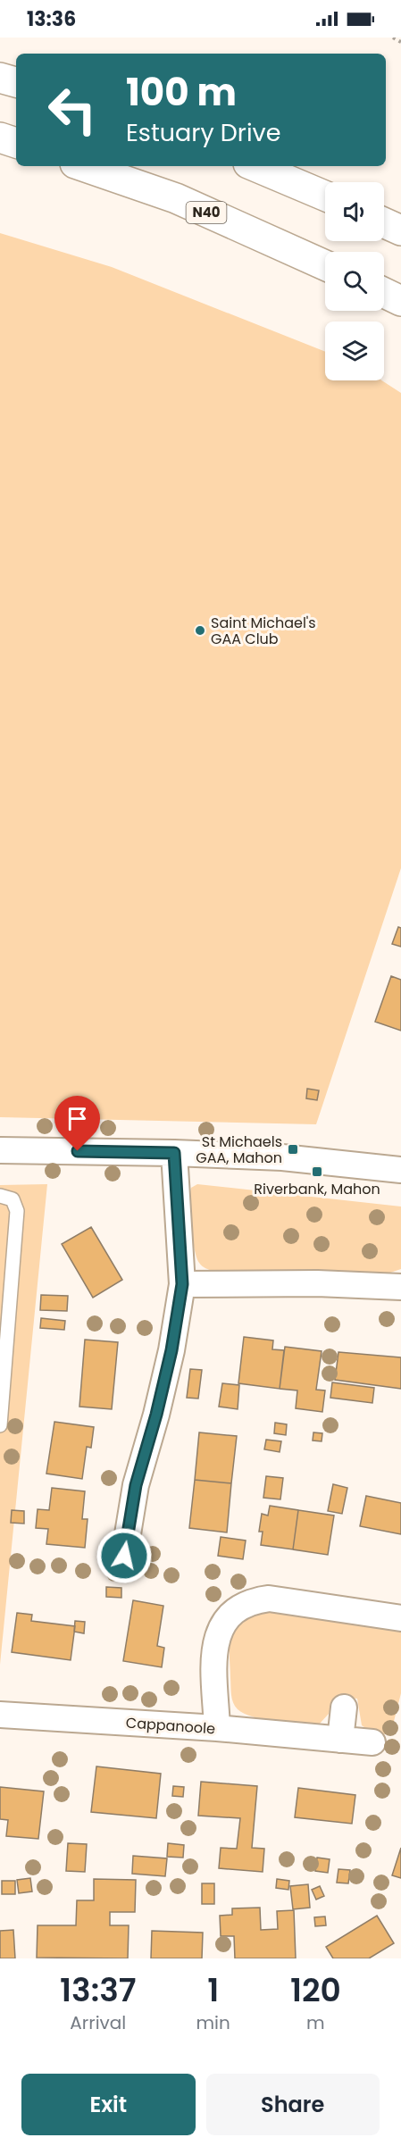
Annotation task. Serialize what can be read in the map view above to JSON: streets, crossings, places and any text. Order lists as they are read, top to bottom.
{
  "streets": {
    "highway": ["N40"],
    "street": ["Cappanoole"]
  },
  "places": {
    "other": ["Saint Michael's GAA Club"],
    "transit": ["St Michaels GAA, Mahon", "Riverbank, Mahon"]
  },
  "page": {
    "status": "13:36",
    "turn": ["100 m", "Estuary Drive"],
    "eta": [
      "13:37",
      "Arrival",
      "1",
      "min",
      "120",
      "m"
    ],
    "buttons": ["Exit", "Share"]
  }
}
